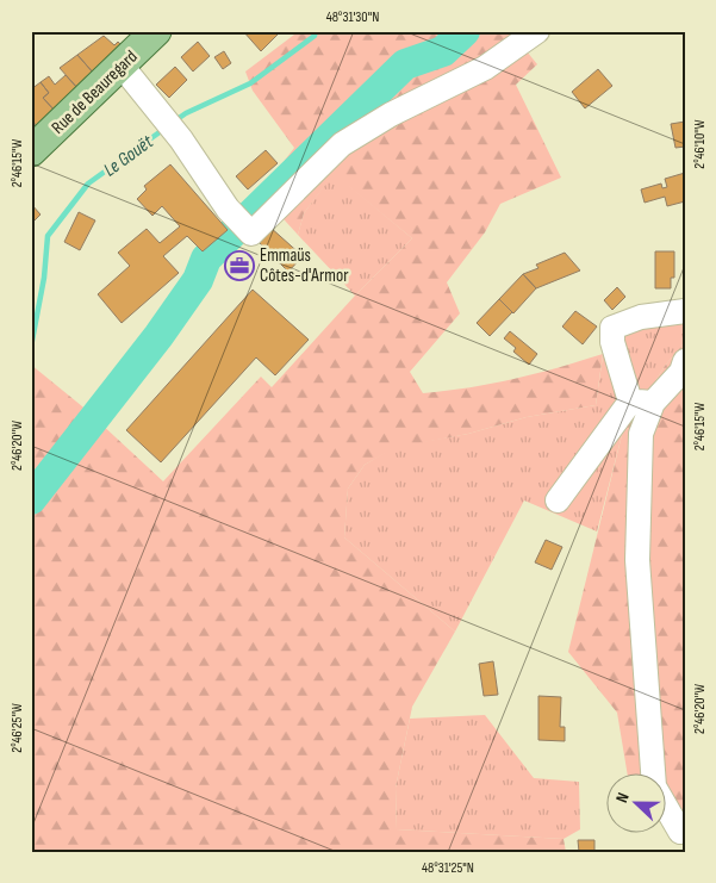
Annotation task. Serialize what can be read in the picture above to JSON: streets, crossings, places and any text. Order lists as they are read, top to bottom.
{
  "streets": {
    "main road": ["Rue de Beauregard"]
  },
  "water": ["Le Gouët"],
  "places": {
    "office": ["Emmaüs Côtes-d'Armor"]
  },
  "north": "left",
  "coordinates": [
    "48°31'30\"N",
    "2°46'10\"W",
    "2°46'15\"W",
    "2°46'20\"W",
    "2°46'25\"W",
    "48°31'25\"N"
  ]
}
